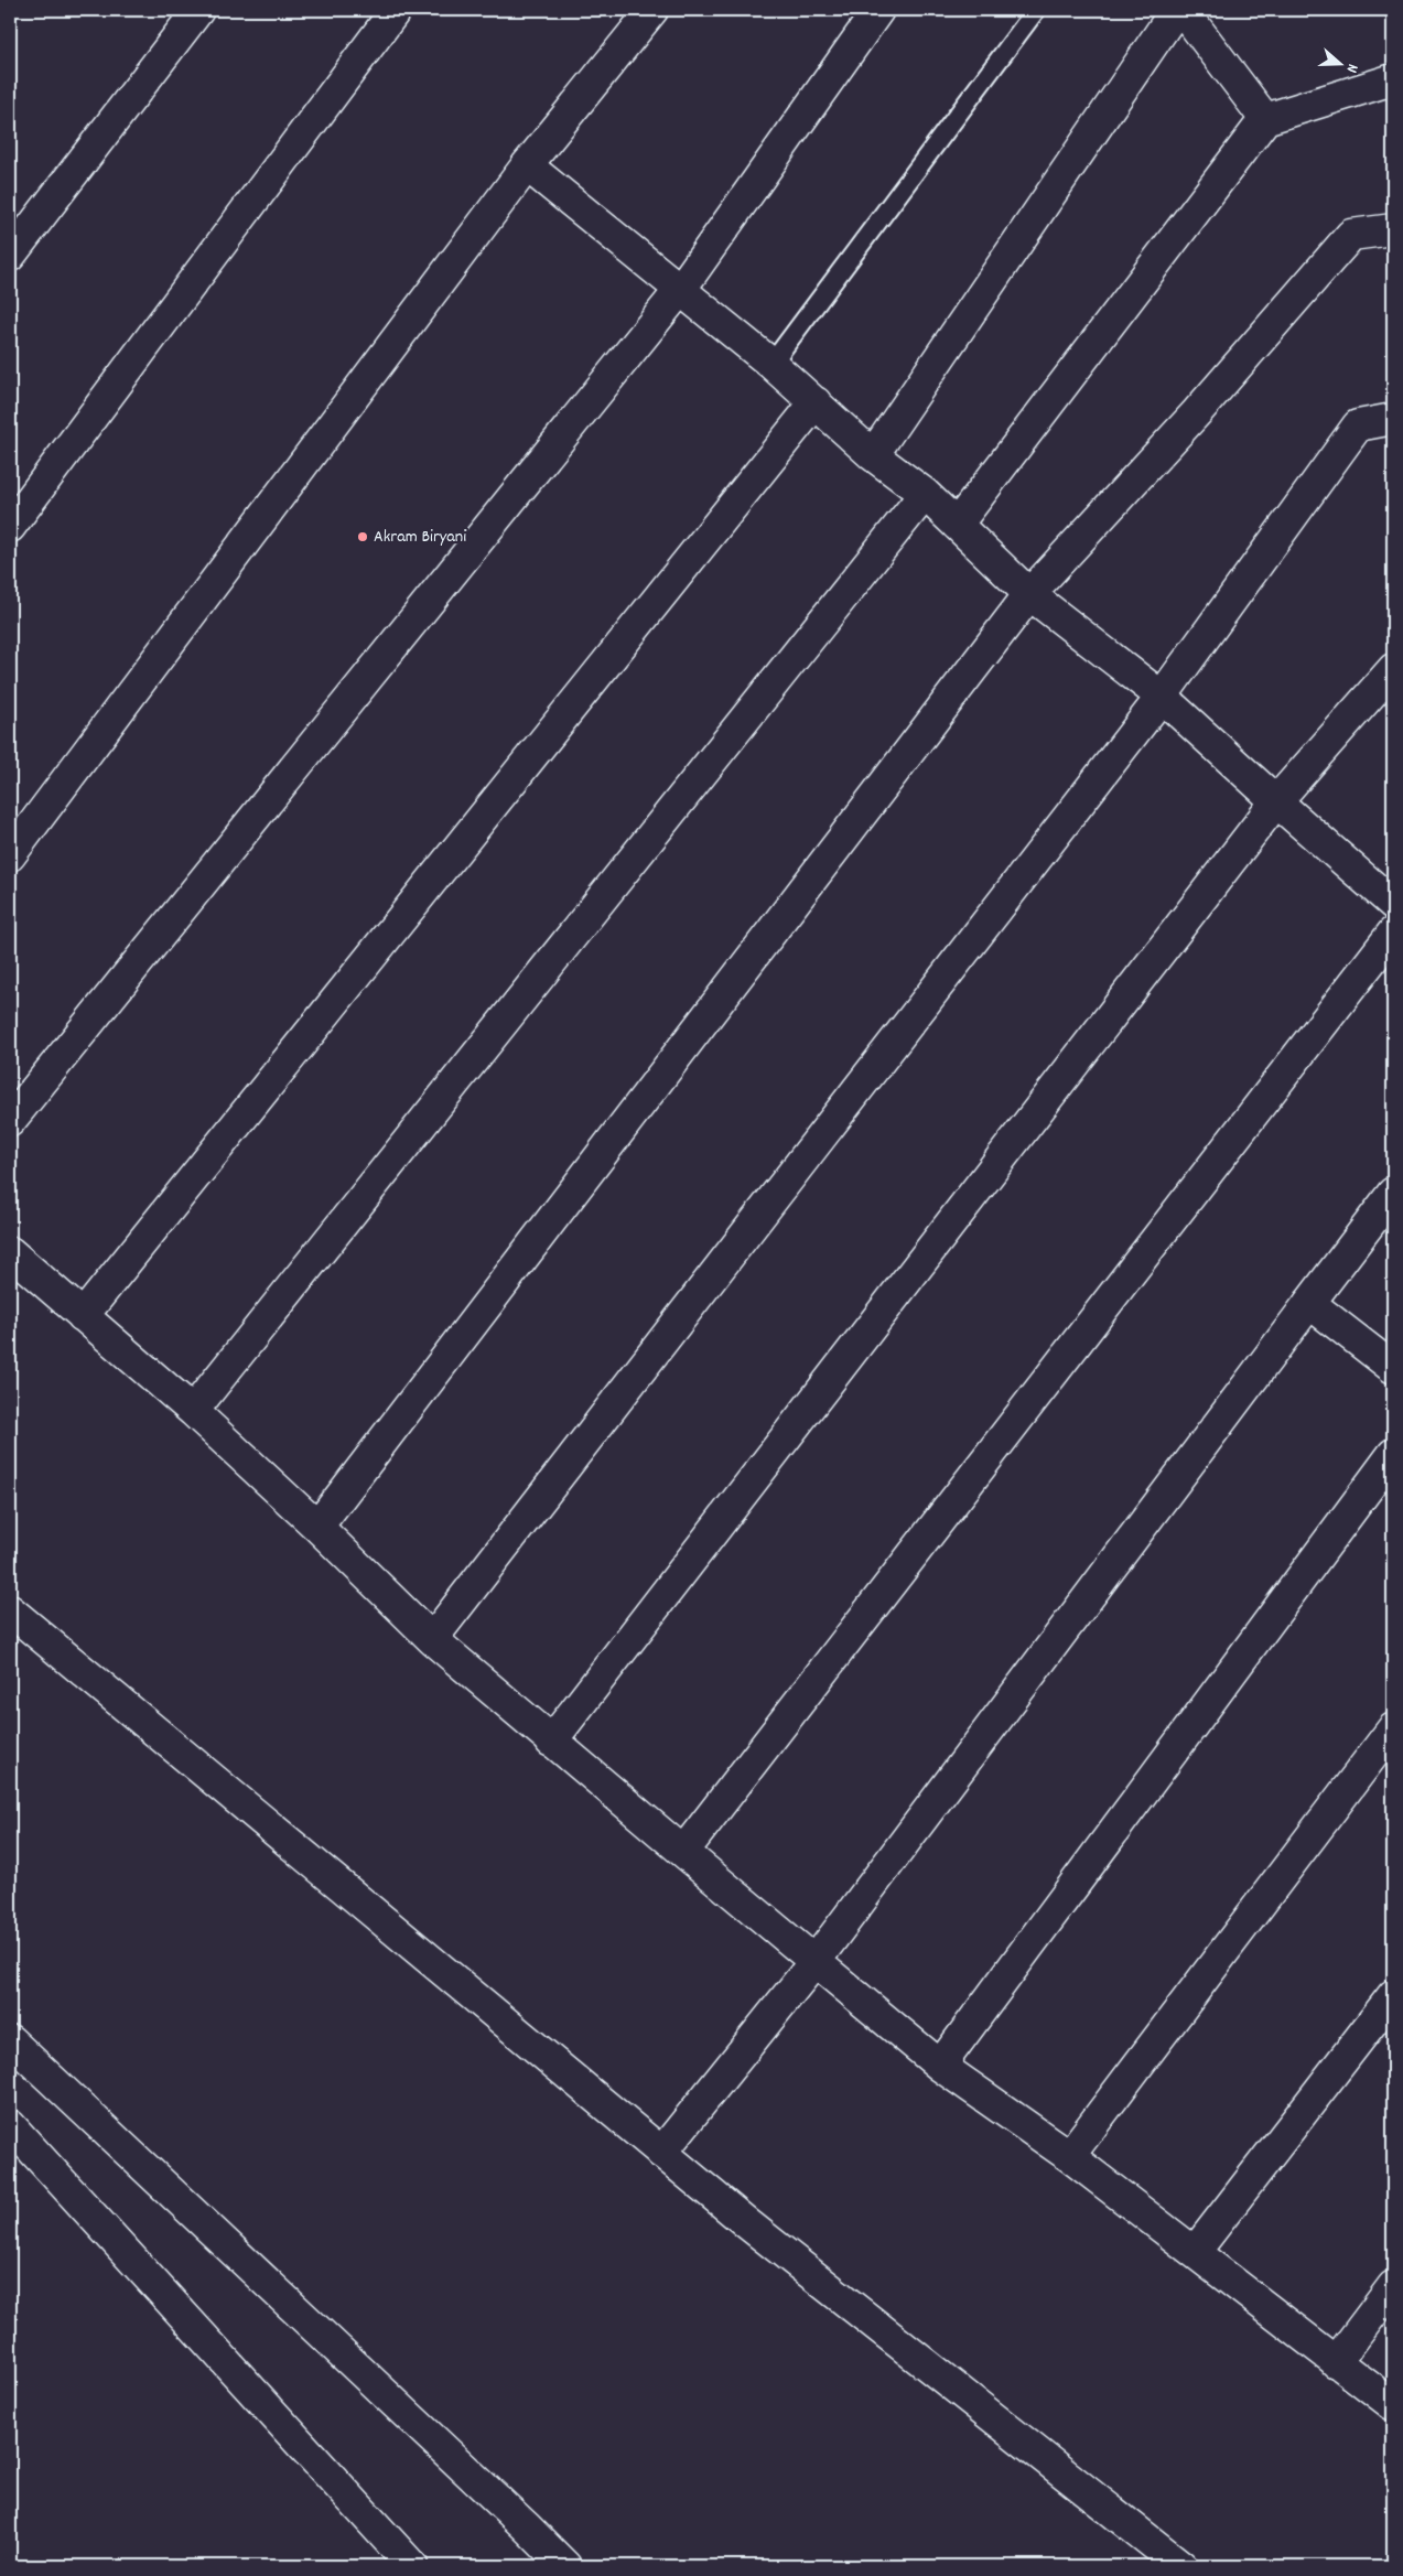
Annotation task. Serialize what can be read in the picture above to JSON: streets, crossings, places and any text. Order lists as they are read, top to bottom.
{
  "places": ["Akram Biryani"],
  "north": "right"
}
